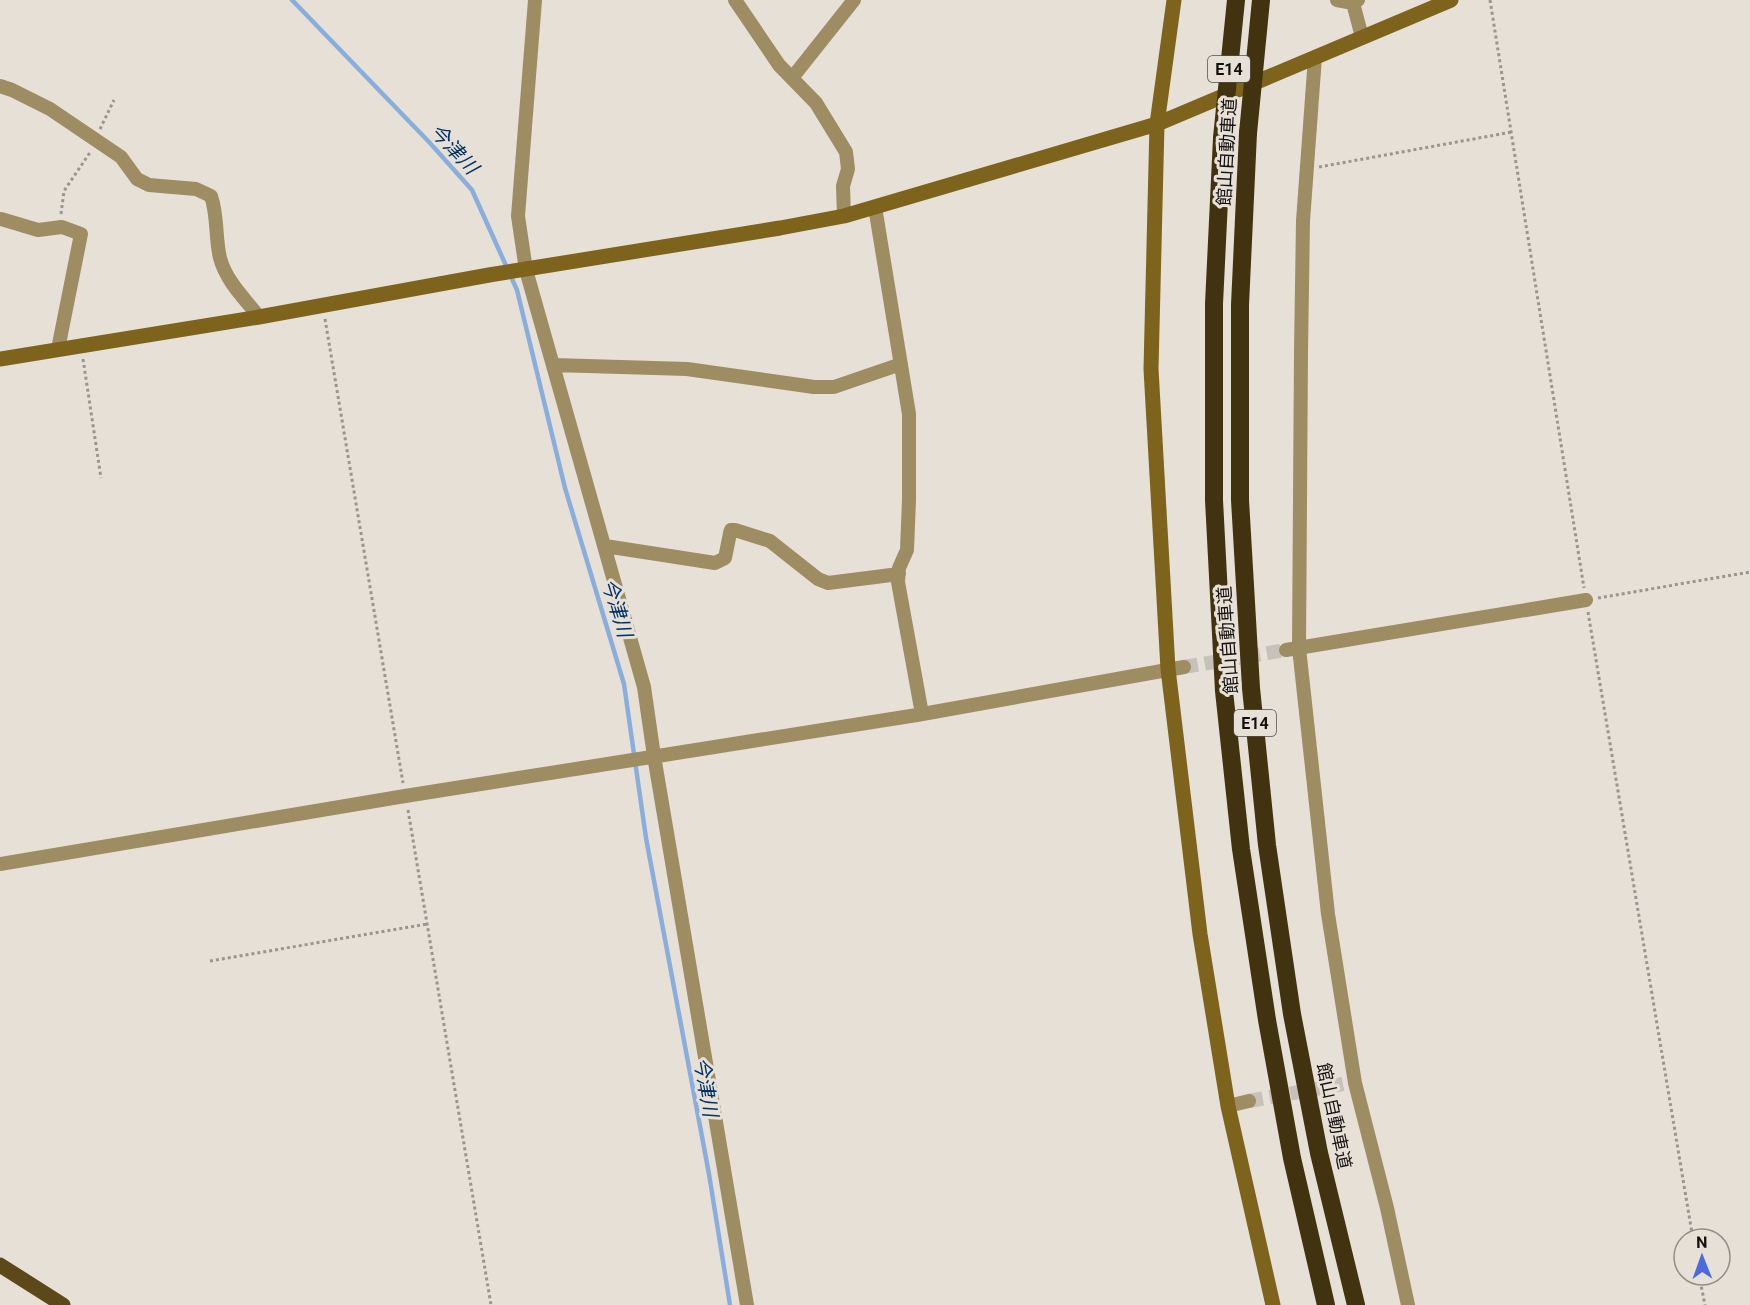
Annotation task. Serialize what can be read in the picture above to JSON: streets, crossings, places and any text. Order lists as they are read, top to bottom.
{
  "streets": {
    "highway": ["E14", "館山自動車道"]
  },
  "water": ["今津川"],
  "north": "top"
}
